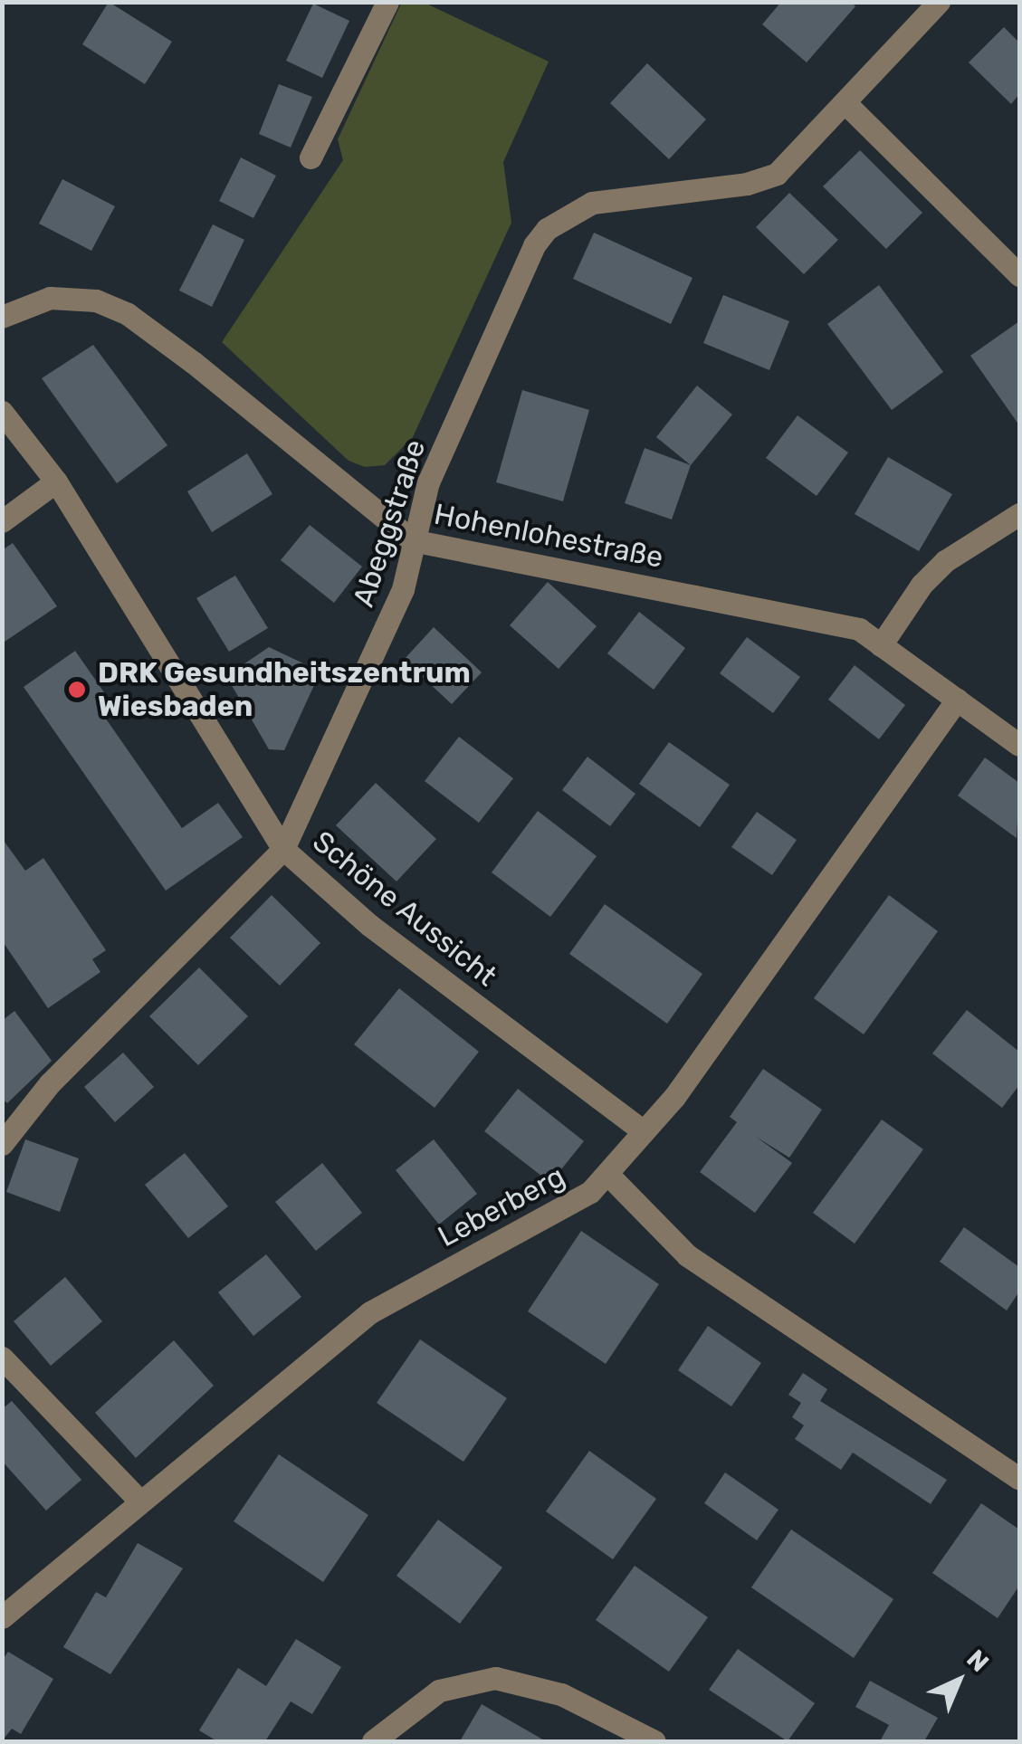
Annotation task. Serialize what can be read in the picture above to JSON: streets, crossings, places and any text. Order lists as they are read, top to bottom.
{
  "streets": {
    "street": [
      "Abeggstraße",
      "Hohenlohestraße",
      "Schöne Aussicht",
      "Leberberg"
    ]
  },
  "crossings": [
    ["Abeggstraße", "Hohenlohestraße"],
    ["Abeggstraße", "Schöne Aussicht"],
    ["Hohenlohestraße", "Leberberg"],
    ["Schöne Aussicht", "Leberberg"]
  ],
  "places": ["DRK Gesundheitszentrum Wiesbaden"],
  "north": "top right"
}
